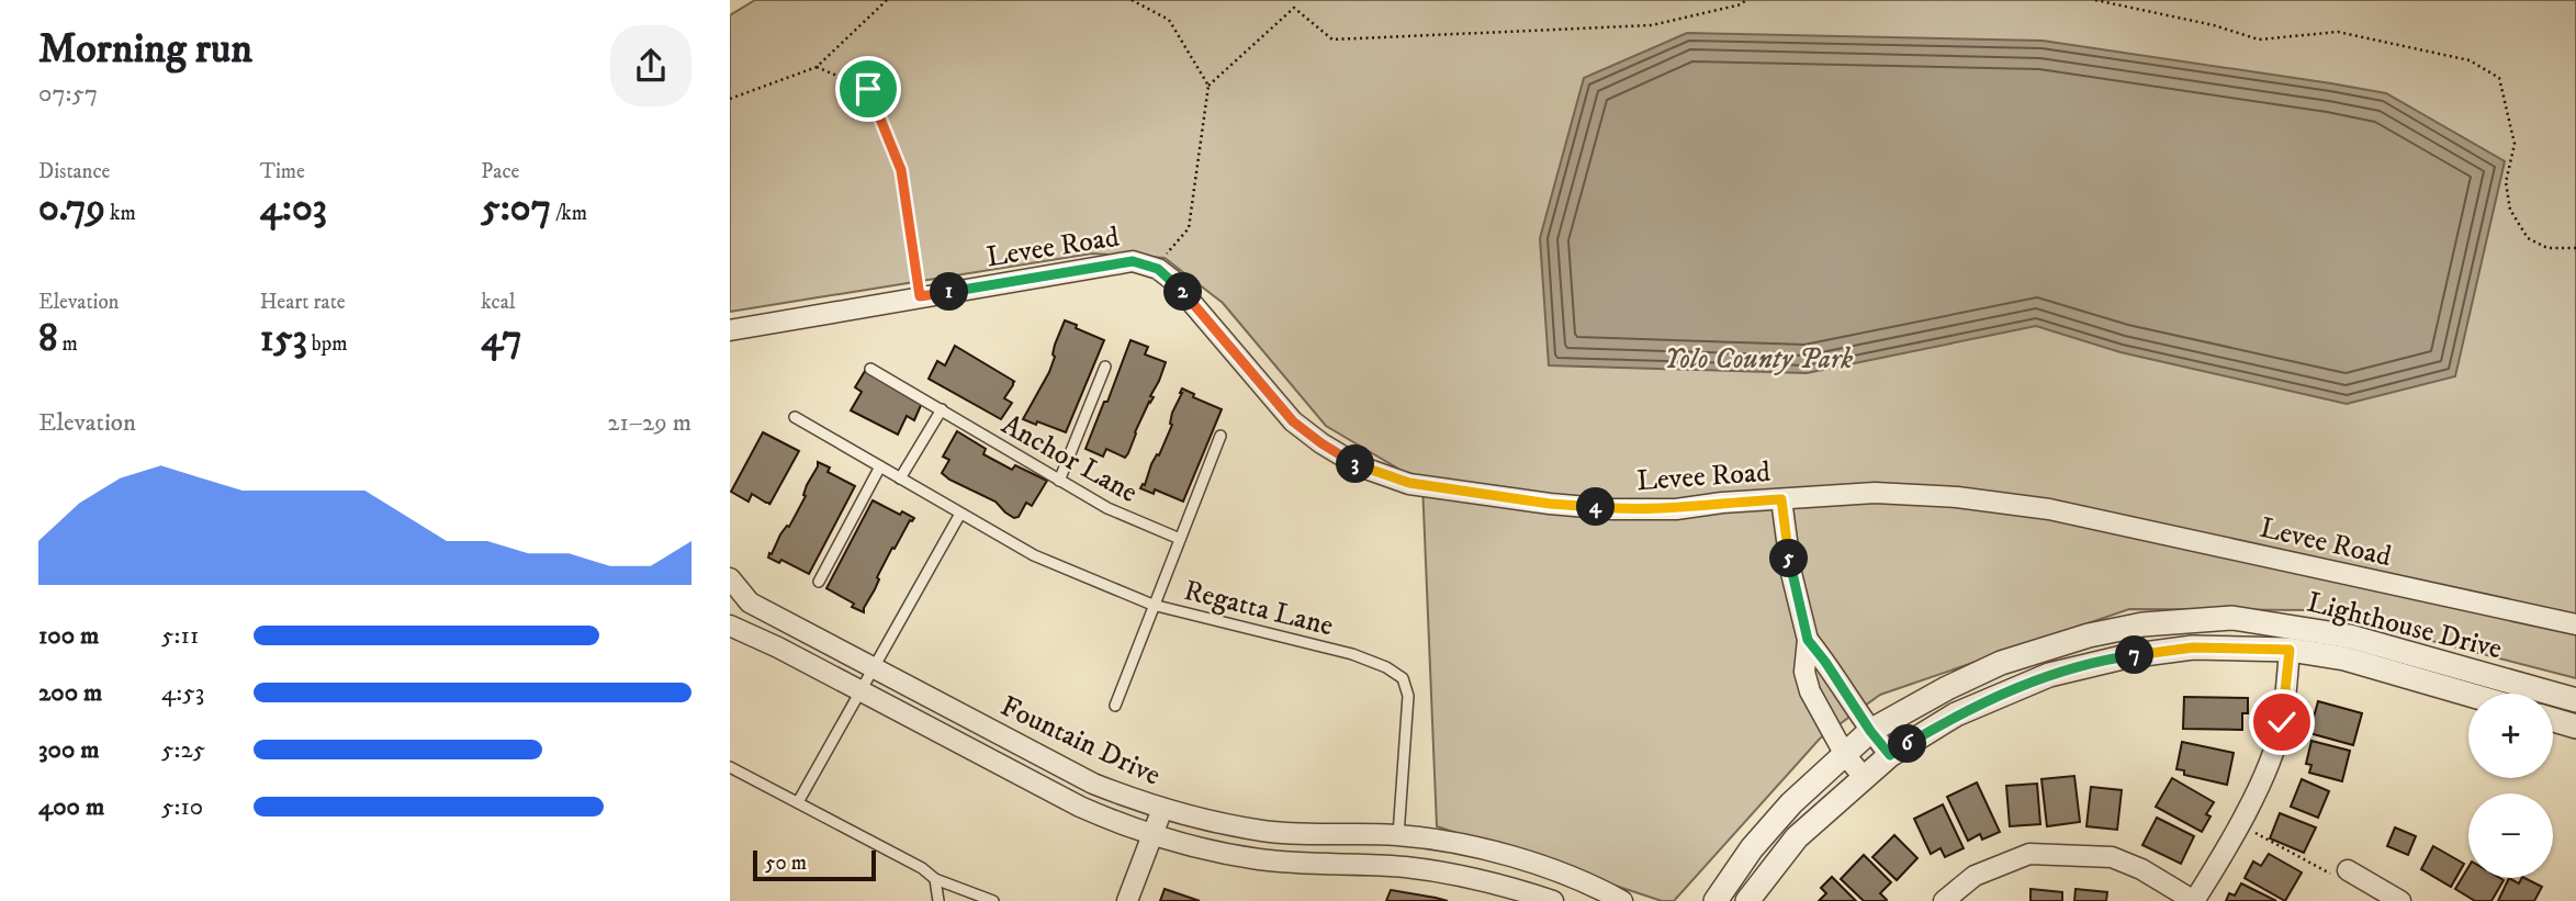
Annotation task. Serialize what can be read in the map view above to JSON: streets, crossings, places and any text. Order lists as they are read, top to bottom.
{
  "streets": {
    "street": ["Levee Road", "Lighthouse Drive", "Fountain Drive"],
    "lane": ["Anchor Lane", "Regatta Lane"]
  },
  "crossings": [
    ["Regatta Lane", "Fountain Drive"]
  ],
  "parks": ["Yolo County Park"],
  "scale_bar": "50 m",
  "page": {
    "heading": ["Morning run", "07:57"],
    "stats": [
      ["Distance", "0.79 km"],
      ["Time", "4:03"],
      ["Pace", "5:07 /km"],
      ["Elevation", "8 m"],
      ["Heart rate", "153 bpm"],
      ["kcal", "47"]
    ],
    "pins": [
      "1",
      "2",
      "3",
      "4",
      "5",
      "7",
      "6"
    ],
    "chart": ["Elevation", "21–29 m"],
    "list": [
      {
        "name": "100 m",
        "note": "5:11"
      },
      {
        "name": "200 m",
        "note": "4:53"
      },
      {
        "name": "300 m",
        "note": "5:25"
      },
      {
        "name": "400 m",
        "note": "5:10"
      }
    ],
    "map_buttons": ["+", "−"],
    "scale": "50 m"
  }
}
